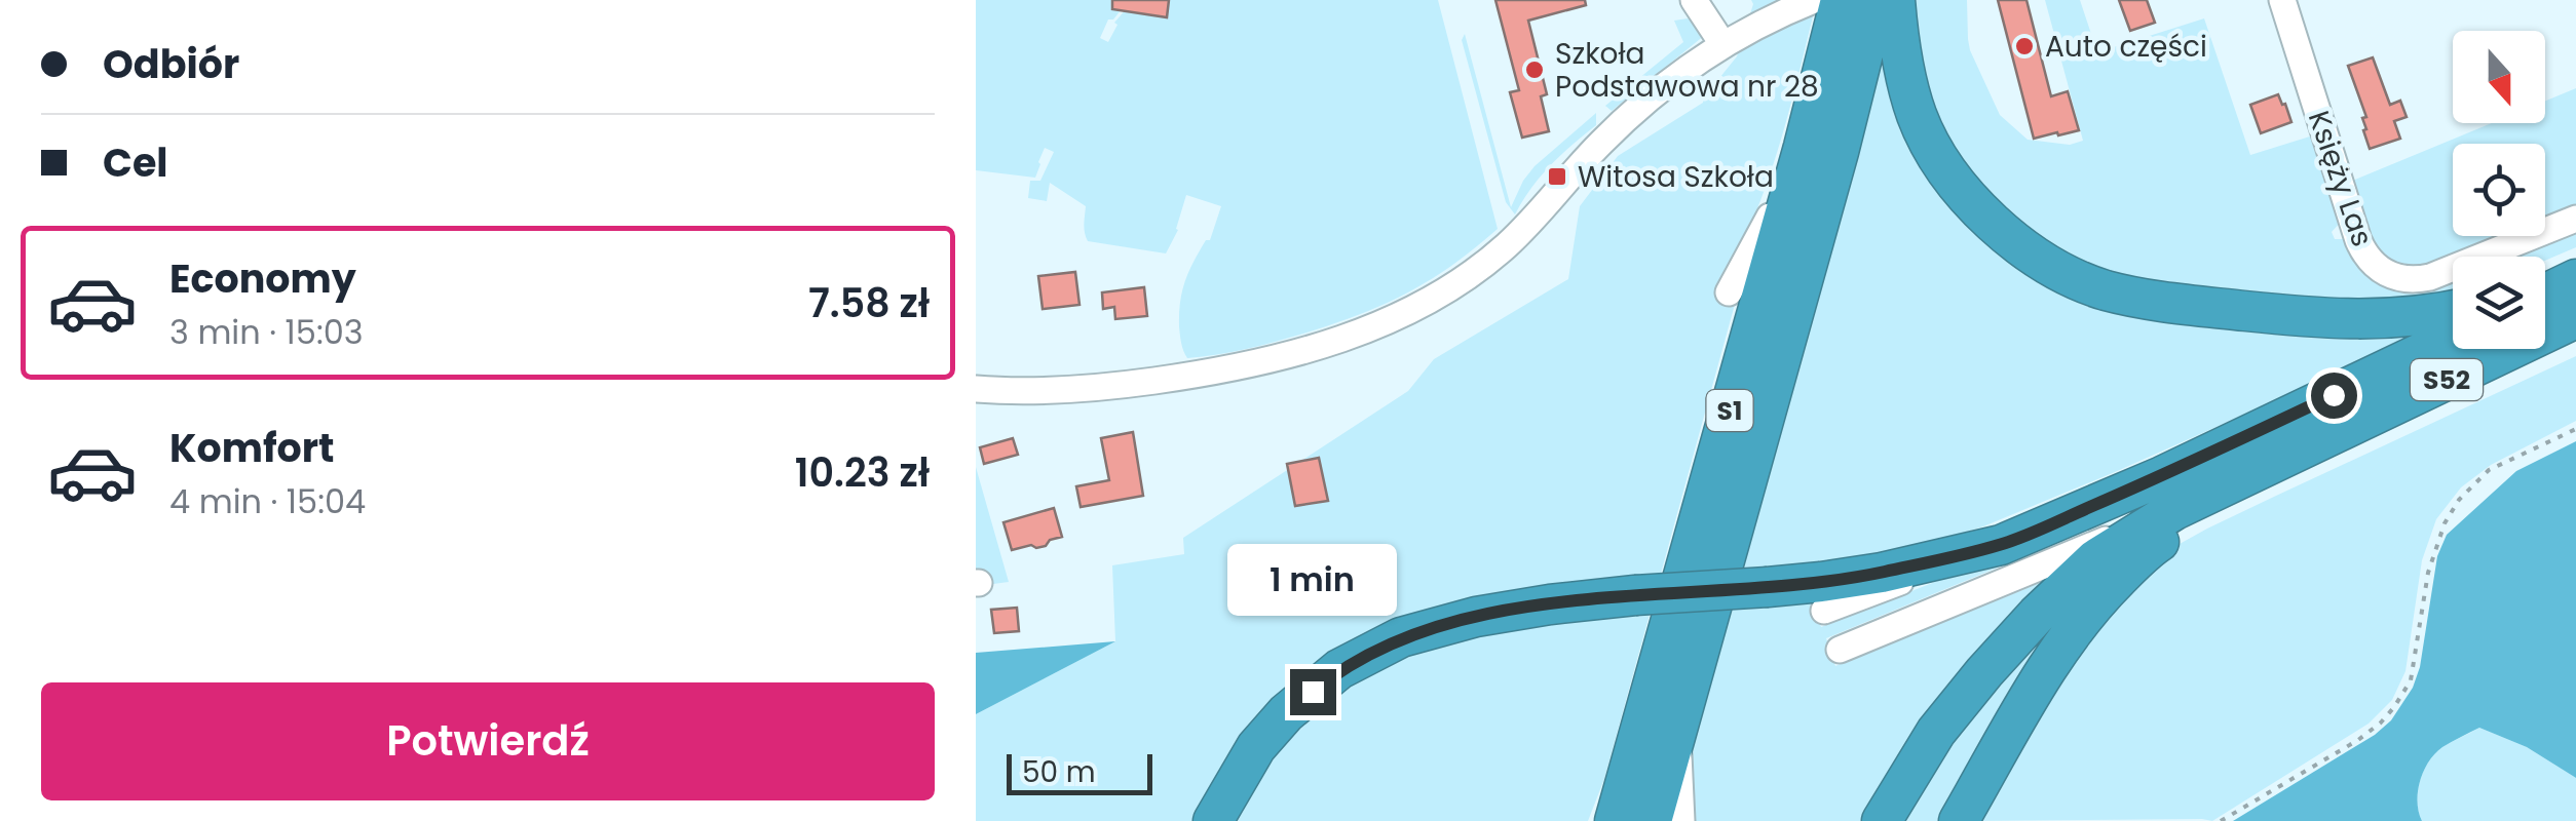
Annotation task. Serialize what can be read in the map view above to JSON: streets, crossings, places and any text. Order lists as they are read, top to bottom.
{
  "streets": {
    "highway": ["S52", "S1"],
    "street": ["Księży Las"]
  },
  "places": {
    "other": ["Auto części", "Szkoła Podstawowa nr 28"],
    "transit": ["Witosa Szkoła"]
  },
  "scale_bar": "50 m",
  "north": "bottom",
  "page": {
    "banner": ["Odbiór", "Cel"],
    "list": [
      {
        "name": "Economy",
        "note": "3 min · 15:03",
        "value": "7.58 zł"
      },
      {
        "name": "Komfort",
        "note": "4 min · 15:04",
        "value": "10.23 zł"
      }
    ],
    "bubble": "1 min",
    "buttons": "Potwierdź",
    "scale": "50 m"
  }
}
